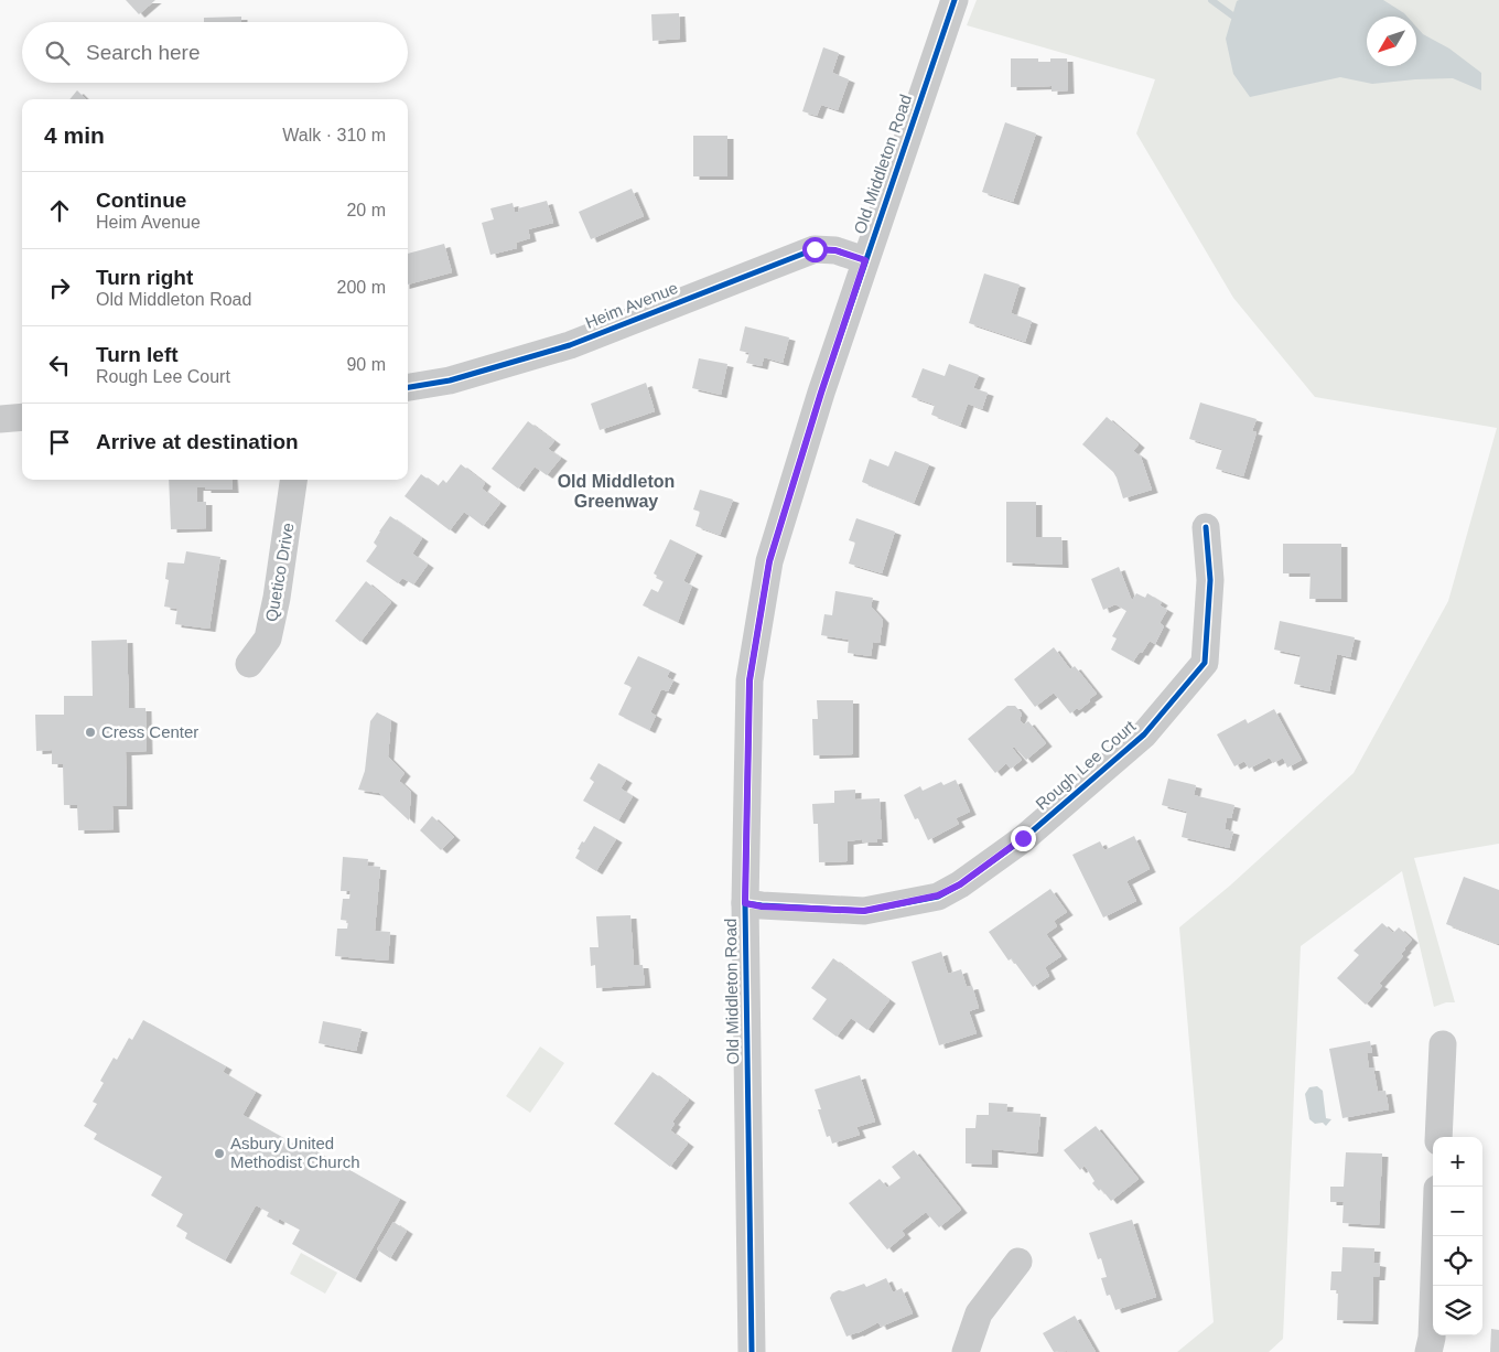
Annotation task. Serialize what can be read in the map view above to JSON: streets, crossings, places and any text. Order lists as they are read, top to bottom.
{
  "streets": {
    "street": [
      "Old Middleton Road",
      "Heim Avenue",
      "Quetico Drive",
      "Rough Lee Court"
    ]
  },
  "crossings": [
    ["Old Middleton Road", "Heim Avenue"],
    ["Old Middleton Road", "Rough Lee Court"]
  ],
  "districts": ["Old Middleton Greenway"],
  "places": ["Cress Center", "Asbury United Methodist Church"],
  "north": "bottom left",
  "page": {
    "search": "Search here",
    "heading": ["4 min", "Walk · 310 m"],
    "list": [
      ["Continue", "Heim Avenue", "20 m"],
      ["Turn right", "Old Middleton Road", "200 m"],
      ["Turn left", "Rough Lee Court", "90 m"],
      "Arrive at destination"
    ],
    "map_buttons": ["+", "−"]
  }
}
